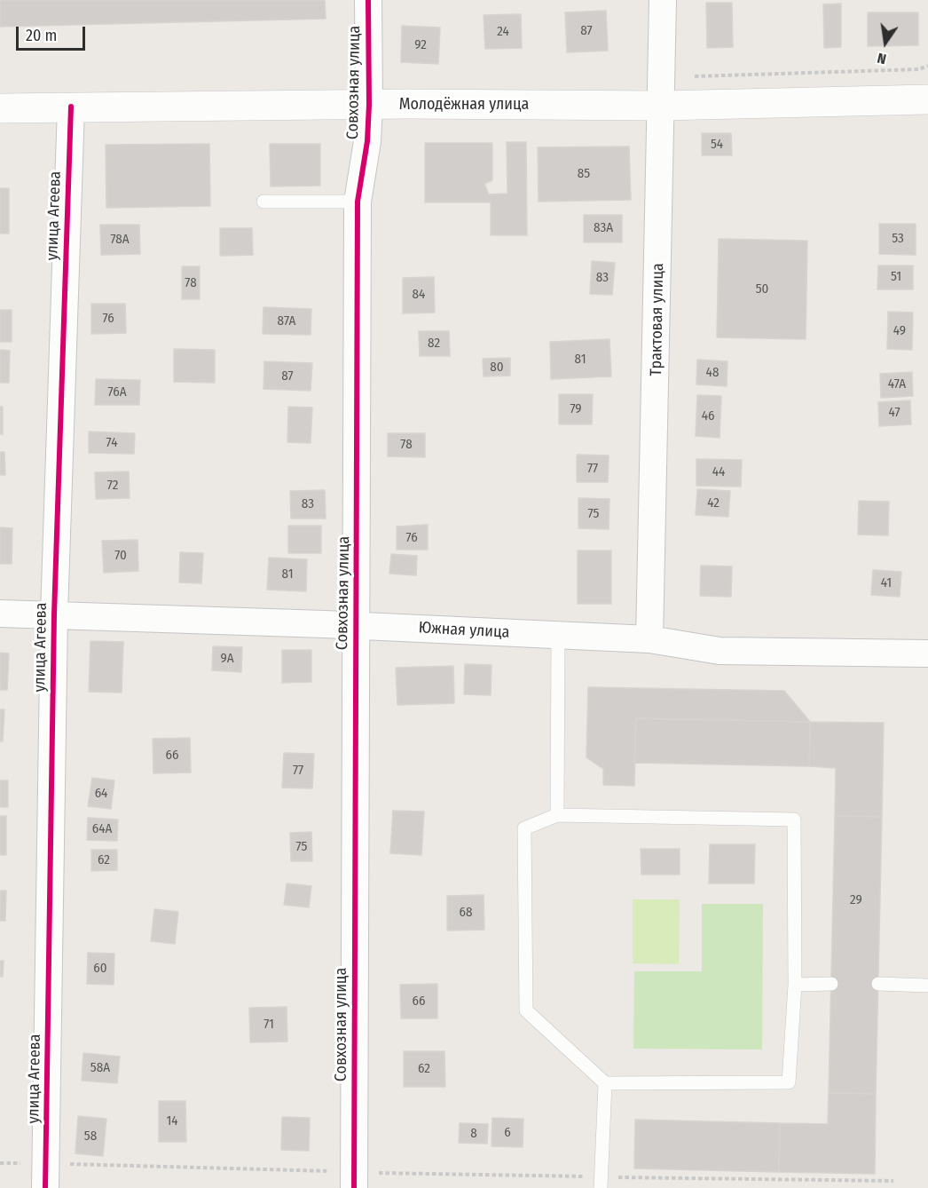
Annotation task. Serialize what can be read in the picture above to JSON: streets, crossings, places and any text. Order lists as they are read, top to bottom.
{
  "streets": {
    "street": [
      "Совхозная улица",
      "Молодёжная улица",
      "улица Агеева",
      "Трактовая улица",
      "Южная улица"
    ]
  },
  "crossings": [
    ["Совхозная улица", "Молодёжная улица"],
    ["Совхозная улица", "Южная улица"],
    ["Молодёжная улица", "улица Агеева"],
    ["Молодёжная улица", "Трактовая улица"],
    ["улица Агеева", "Южная улица"],
    ["Трактовая улица", "Южная улица"]
  ],
  "house_numbers": [
    "87",
    "24",
    "92",
    "54",
    "85",
    "83А",
    "53",
    "78А",
    "51",
    "83",
    "78",
    "50",
    "84",
    "76",
    "87А",
    "49",
    "82",
    "81",
    "80",
    "48",
    "87",
    "47А",
    "76А",
    "79",
    "47",
    "46",
    "74",
    "78",
    "77",
    "44",
    "72",
    "42",
    "83",
    "75",
    "76",
    "70",
    "81",
    "41",
    "9А",
    "66",
    "77",
    "64",
    "64А",
    "75",
    "62",
    "29",
    "68",
    "60",
    "66",
    "71",
    "58А",
    "62",
    "14",
    "6",
    "8",
    "58"
  ],
  "scale_bar": "20 m",
  "north": "bottom"
}
